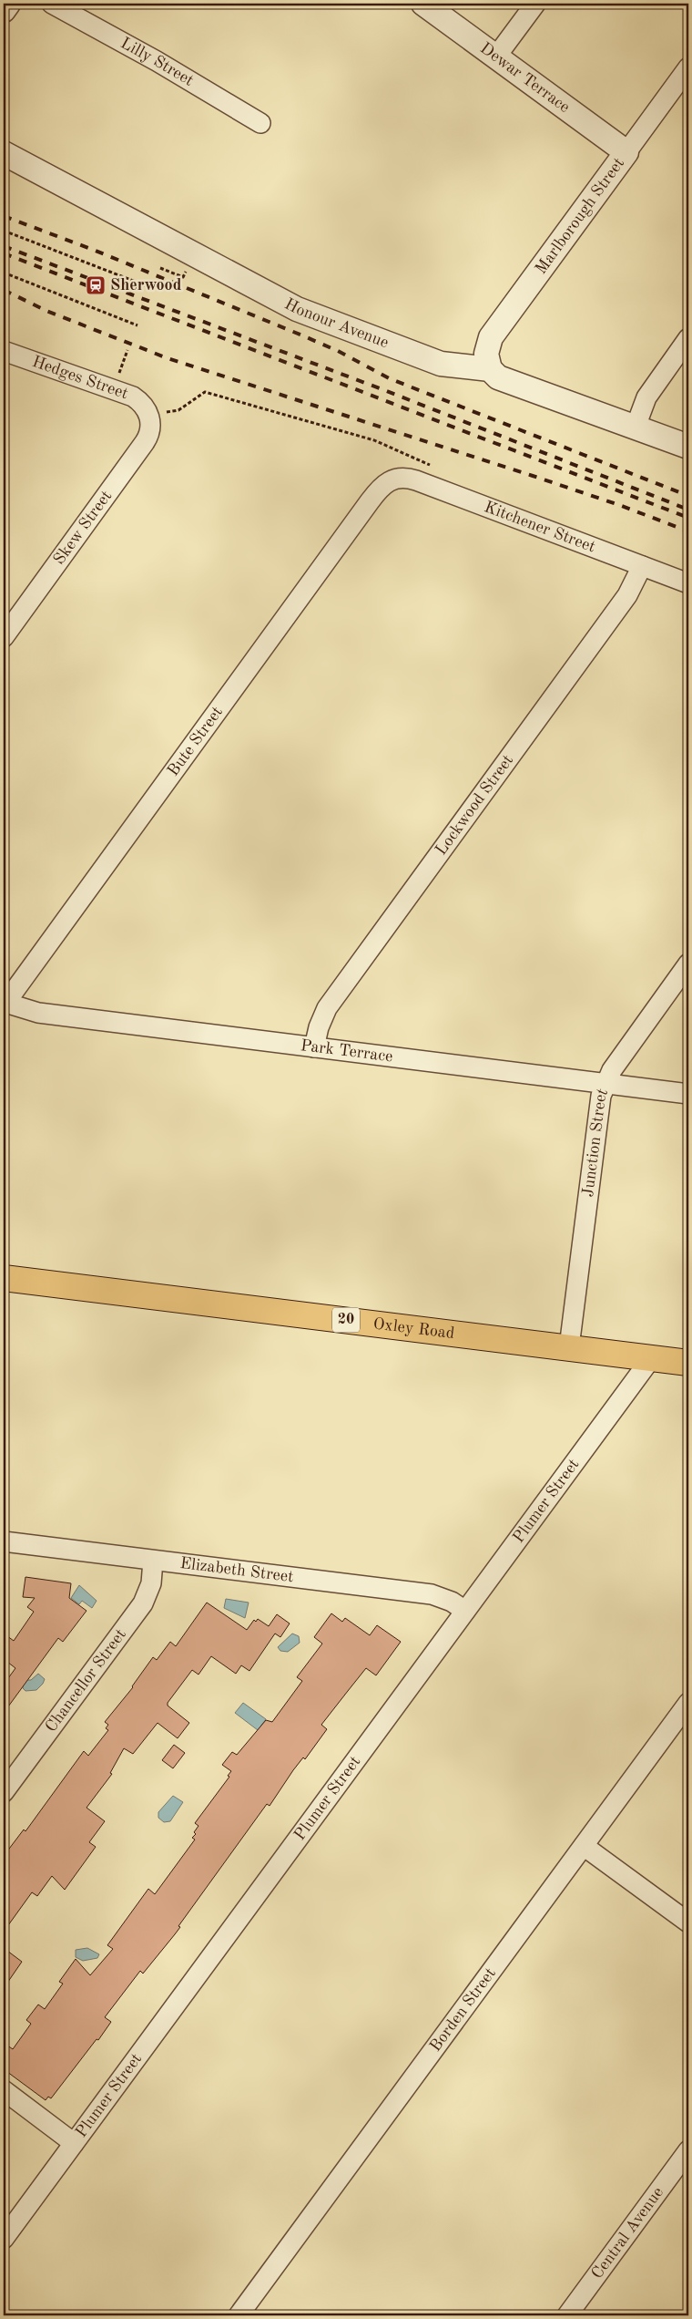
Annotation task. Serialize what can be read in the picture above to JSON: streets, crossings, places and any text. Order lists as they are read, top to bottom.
{
  "streets": {
    "main road": ["20", "Oxley Road"],
    "street": [
      "Lilly Street",
      "Dewar Terrace",
      "Marlborough Street",
      "Honour Avenue",
      "Hedges Street",
      "Skew Street",
      "Kitchener Street",
      "Bute Street",
      "Lockwood Street",
      "Park Terrace",
      "Junction Street",
      "Plumer Street",
      "Elizabeth Street",
      "Chancellor Street",
      "Borden Street",
      "Central Avenue"
    ]
  },
  "crossings": [
    ["Dewar Terrace", "Marlborough Street"],
    ["Marlborough Street", "Honour Avenue"],
    ["Hedges Street", "Skew Street"],
    ["Kitchener Street", "Bute Street"],
    ["Kitchener Street", "Lockwood Street"],
    ["Bute Street", "Park Terrace"],
    ["Lockwood Street", "Park Terrace"],
    ["Park Terrace", "Junction Street"],
    ["Junction Street", "Oxley Road"],
    ["Oxley Road", "Plumer Street"],
    ["Plumer Street", "Elizabeth Street"],
    ["Elizabeth Street", "Chancellor Street"]
  ],
  "places": {
    "station": ["Sherwood"]
  }
}
